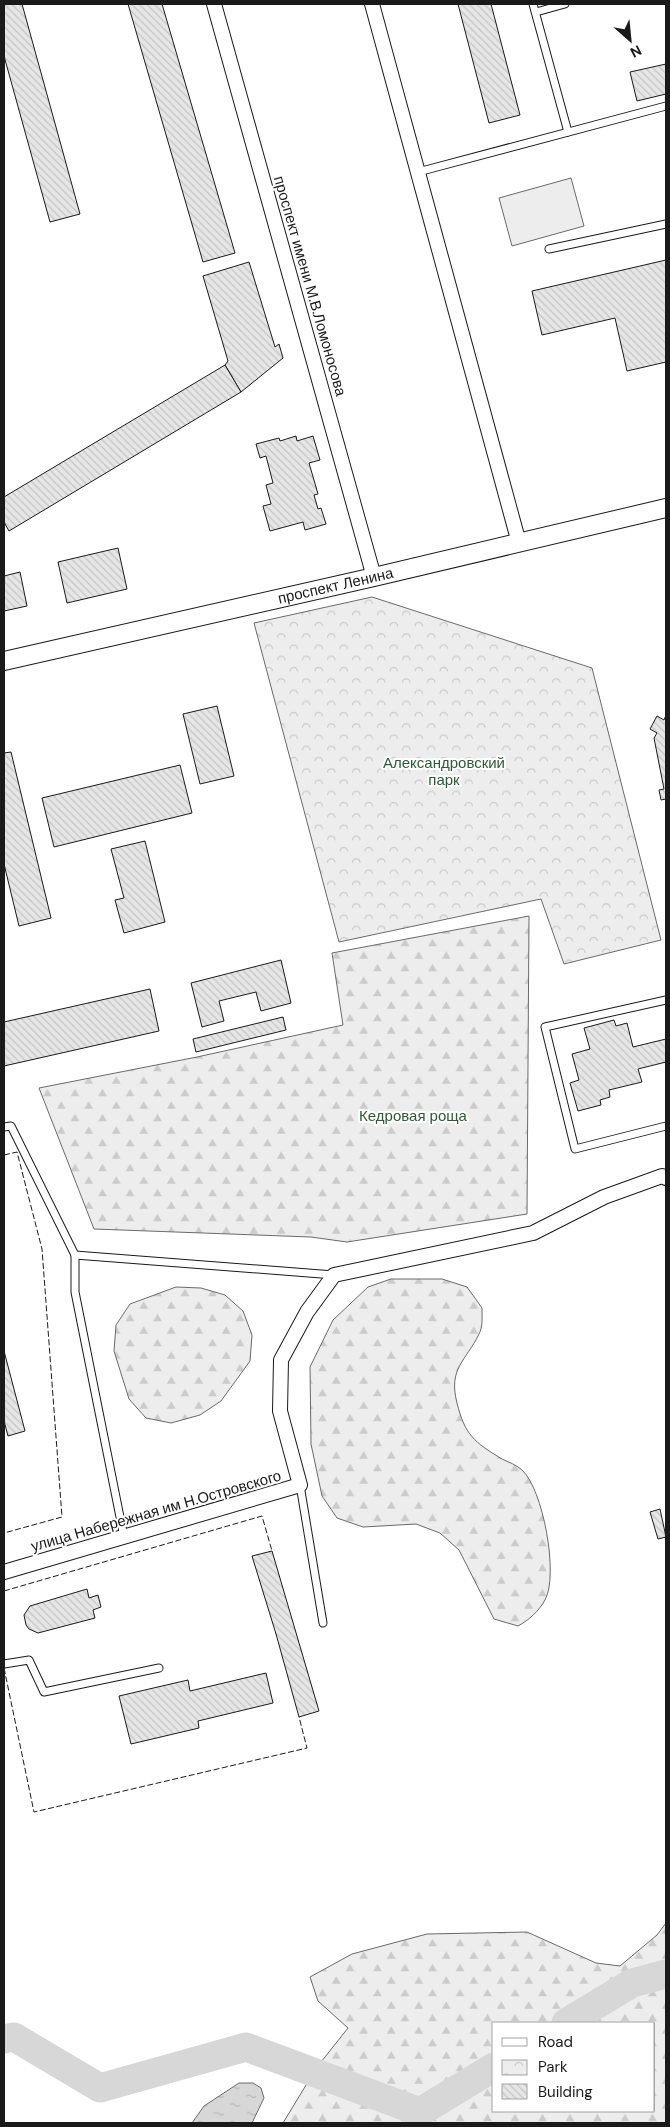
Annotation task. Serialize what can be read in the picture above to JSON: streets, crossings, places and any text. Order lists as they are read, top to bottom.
{
  "streets": {
    "street": ["проспект имени М.В.Ломоносова", "проспект Ленина", "улица Набережная им Н.Островского"]
  },
  "crossings": [
    ["проспект имени М.В.Ломоносова", "проспект Ленина"]
  ],
  "parks": ["Александровский парк", "Кедровая роща"],
  "legend": ["Road", "Park", "Building"],
  "north": "bottom right"
}
